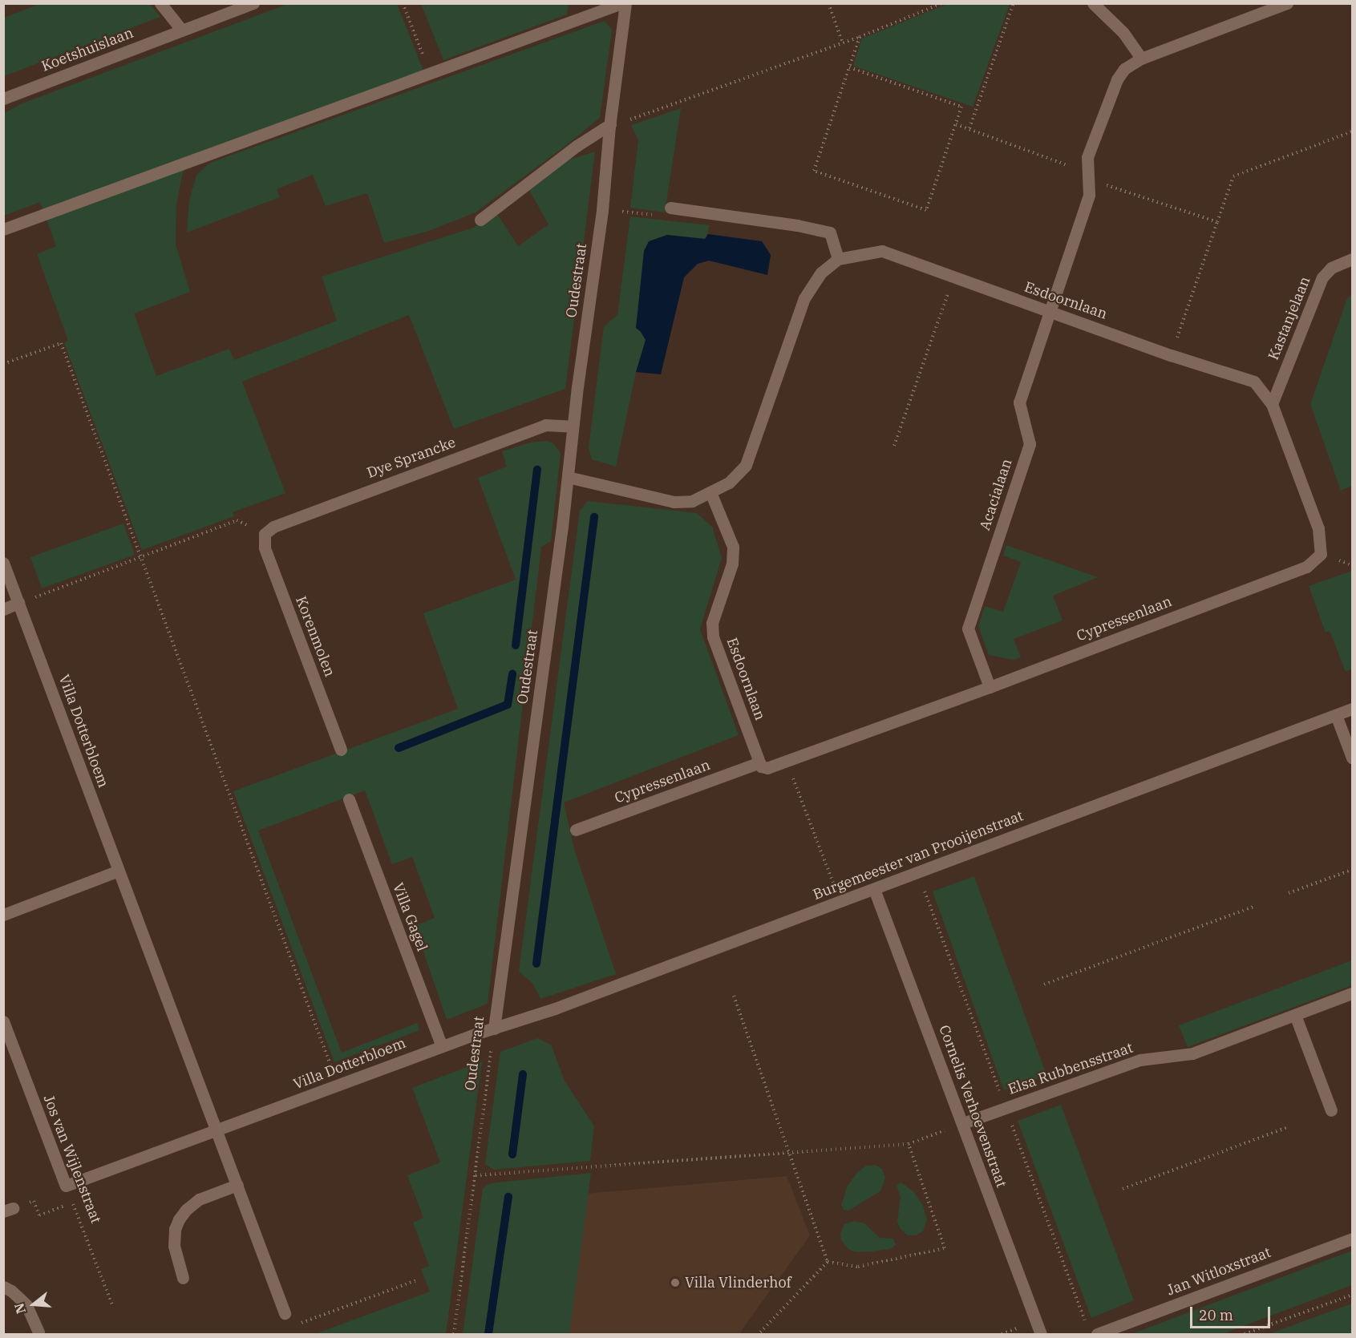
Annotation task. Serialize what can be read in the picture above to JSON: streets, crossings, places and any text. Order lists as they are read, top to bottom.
{
  "streets": {
    "street": [
      "Koetshuislaan",
      "Oudestraat",
      "Esdoornlaan",
      "Kastanjelaan",
      "Dye Sprancke",
      "Acacialaan",
      "Cypressenlaan",
      "Korenmolen",
      "Villa Dotterbloem",
      "Burgemeester van Prooijenstraat",
      "Villa Gagel",
      "Elsa Rubbensstraat",
      "Cornelis Verhoevenstraat",
      "Jos van Wijlenstraat",
      "Jan Witloxstraat"
    ]
  },
  "crossings": [
    ["Oudestraat", "Dye Sprancke"],
    ["Oudestraat", "Villa Dotterbloem"],
    ["Oudestraat", "Burgemeester van Prooijenstraat"],
    ["Esdoornlaan", "Kastanjelaan"],
    ["Esdoornlaan", "Acacialaan"],
    ["Esdoornlaan", "Cypressenlaan"],
    ["Kastanjelaan", "Cypressenlaan"],
    ["Dye Sprancke", "Korenmolen"],
    ["Acacialaan", "Cypressenlaan"],
    ["Villa Dotterbloem", "Burgemeester van Prooijenstraat"],
    ["Villa Dotterbloem", "Villa Gagel"],
    ["Villa Dotterbloem", "Jos van Wijlenstraat"],
    ["Burgemeester van Prooijenstraat", "Cornelis Verhoevenstraat"],
    ["Elsa Rubbensstraat", "Cornelis Verhoevenstraat"]
  ],
  "places": ["Villa Vlinderhof"],
  "scale_bar": "20 m",
  "north": "left"
}
